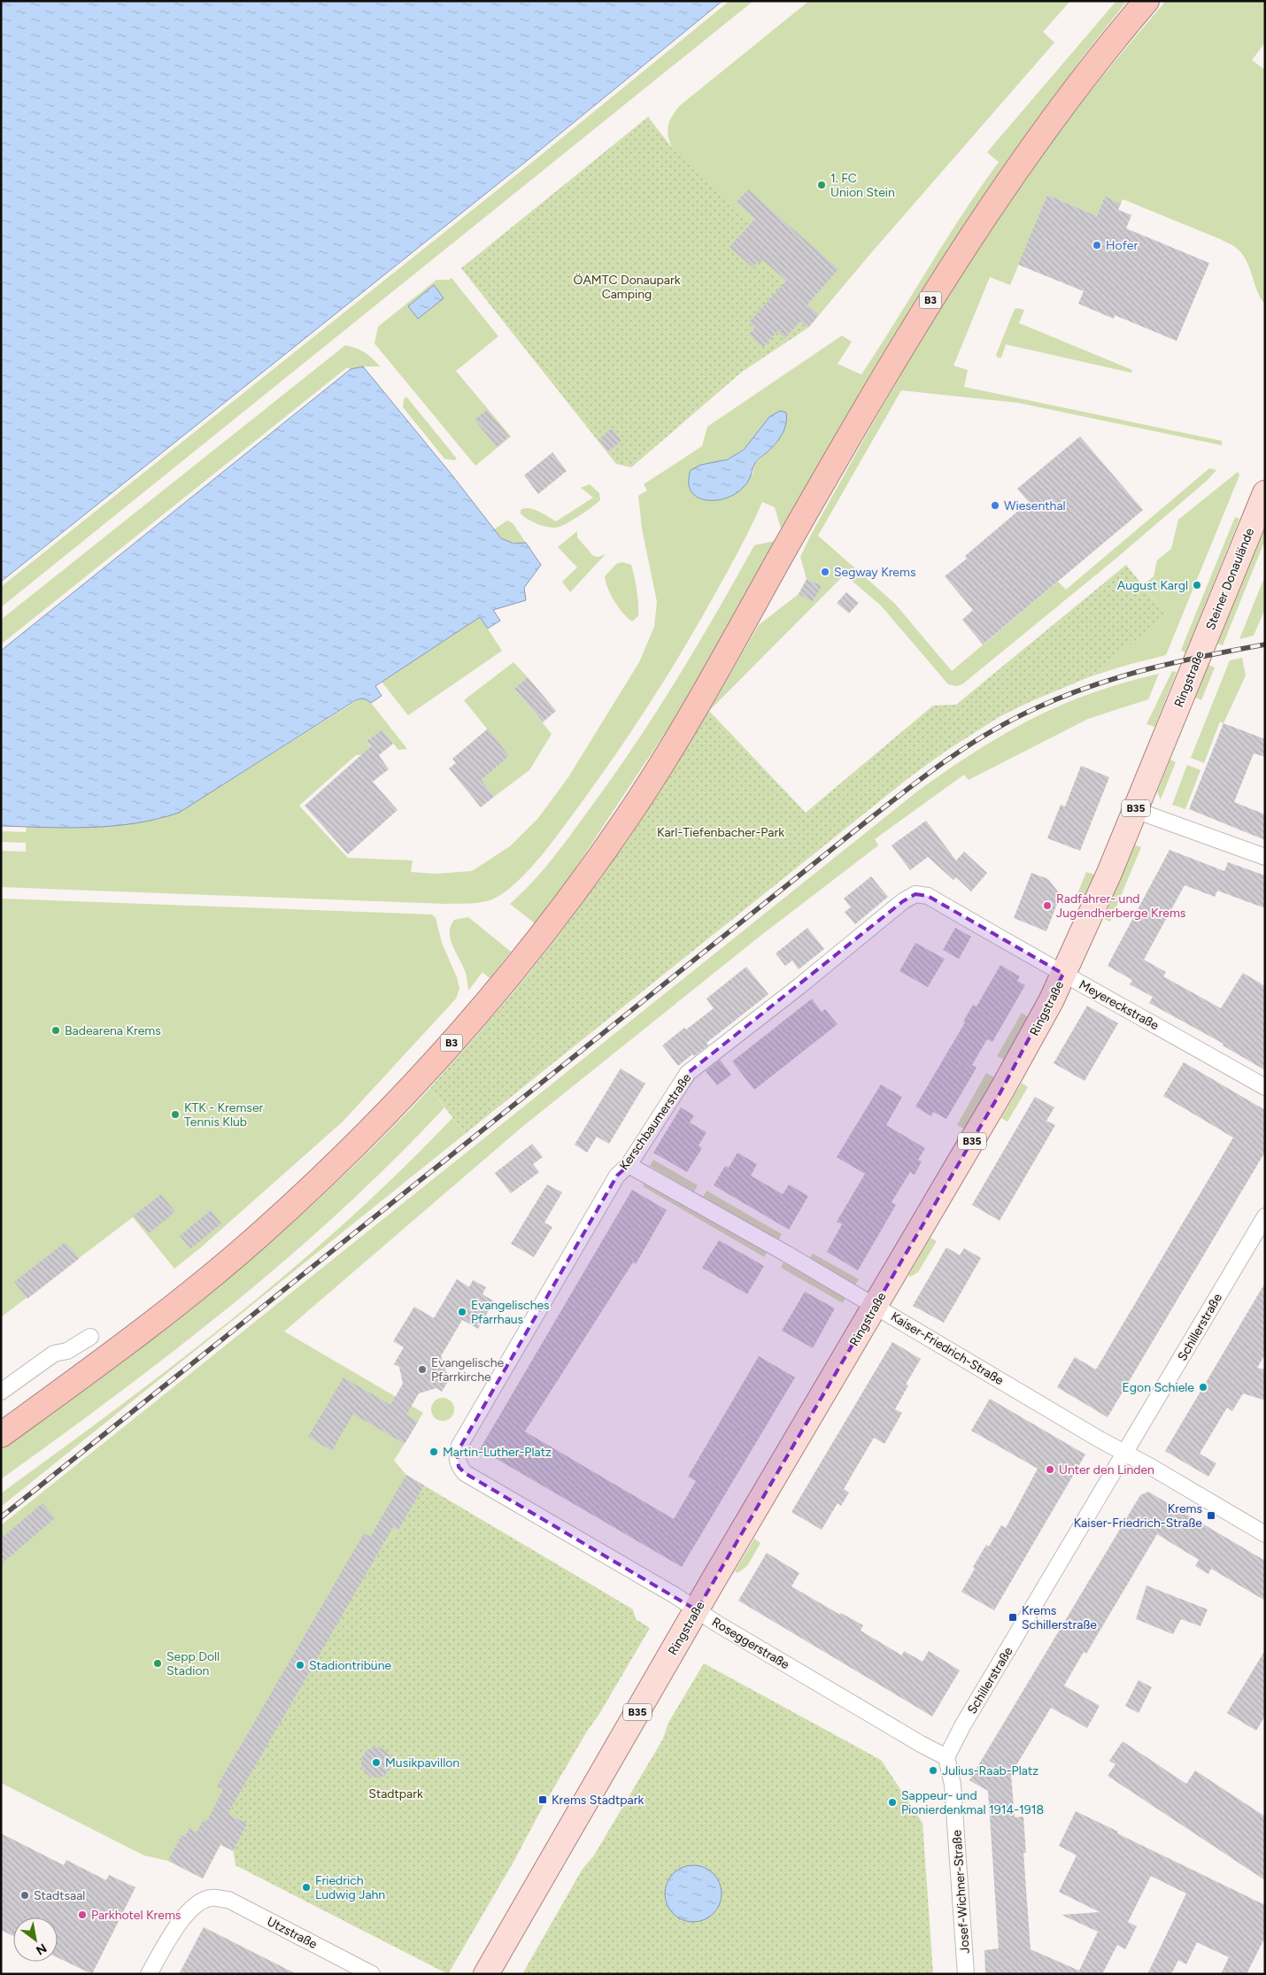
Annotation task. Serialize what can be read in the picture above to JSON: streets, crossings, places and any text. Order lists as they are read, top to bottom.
{
  "streets": {
    "highway": ["B3"],
    "main road": ["Steiner Donaulände", "Ringstraße", "B35"],
    "street": [
      "Meyereckstraße",
      "Kerschbaumerstraße",
      "Schillerstraße",
      "Kaiser-Friedrich-Straße",
      "Roseggerstraße",
      "Josef-Wichner-Straße",
      "Utzstraße"
    ]
  },
  "crossings": [
    ["Steiner Donaulände", "Ringstraße"],
    ["Ringstraße", "Meyereckstraße"],
    ["Ringstraße", "Kaiser-Friedrich-Straße"],
    ["Ringstraße", "Roseggerstraße"],
    ["Meyereckstraße", "Kerschbaumerstraße"],
    ["Kerschbaumerstraße", "Kaiser-Friedrich-Straße"],
    ["Kerschbaumerstraße", "Roseggerstraße"],
    ["Schillerstraße", "Kaiser-Friedrich-Straße"],
    ["Schillerstraße", "Roseggerstraße"],
    ["Schillerstraße", "Josef-Wichner-Straße"],
    ["Roseggerstraße", "Josef-Wichner-Straße"]
  ],
  "parks": ["ÖAMTC Donaupark Camping", "Karl-Tiefenbacher-Park", "Stadtpark"],
  "places": {
    "other": [
      "1. FC Union Stein",
      "Hofer",
      "Wiesenthal",
      "Segway Krems",
      "August Kargl",
      "Radfahrer- und Jugendherberge Krems",
      "Badearena Krems",
      "KTK - Kremser Tennis Klub",
      "Evangelisches Pfarrhaus",
      "Evangelische Pfarrkirche",
      "Egon Schiele",
      "Martin-Luther-Platz",
      "Unter den Linden",
      "Sepp Doll Stadion",
      "Stadiontribüne",
      "Musikpavillon",
      "Julius-Raab-Platz",
      "Sappeur- und Pionierdenkmal 1914-1918",
      "Friedrich Ludwig Jahn",
      "Stadtsaal",
      "Parkhotel Krems"
    ],
    "transit": ["Krems Kaiser-Friedrich-Straße", "Krems Schillerstraße", "Krems Stadtpark"]
  },
  "north": "bottom right"
}
